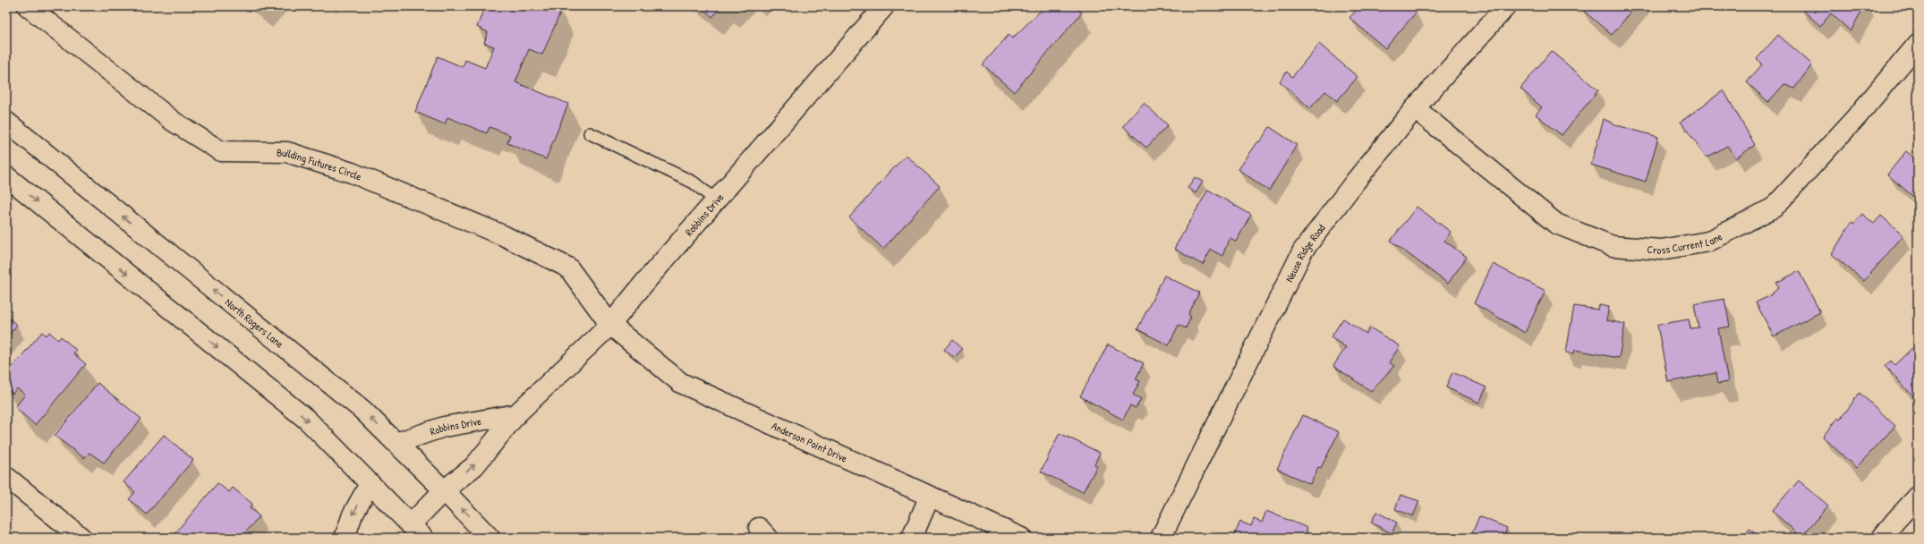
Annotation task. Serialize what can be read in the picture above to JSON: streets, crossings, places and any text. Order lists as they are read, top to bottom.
{
  "streets": {
    "street": [
      "Building Futures Circle",
      "Robbins Drive",
      "Cross Current Lane",
      "Neuse Ridge Road",
      "North Rogers Lane",
      "Anderson Point Drive"
    ]
  },
  "crossings": [
    ["Building Futures Circle", "Robbins Drive"],
    ["Building Futures Circle", "Anderson Point Drive"],
    ["Robbins Drive", "North Rogers Lane"],
    ["Robbins Drive", "Anderson Point Drive"],
    ["Cross Current Lane", "Neuse Ridge Road"]
  ]
}
